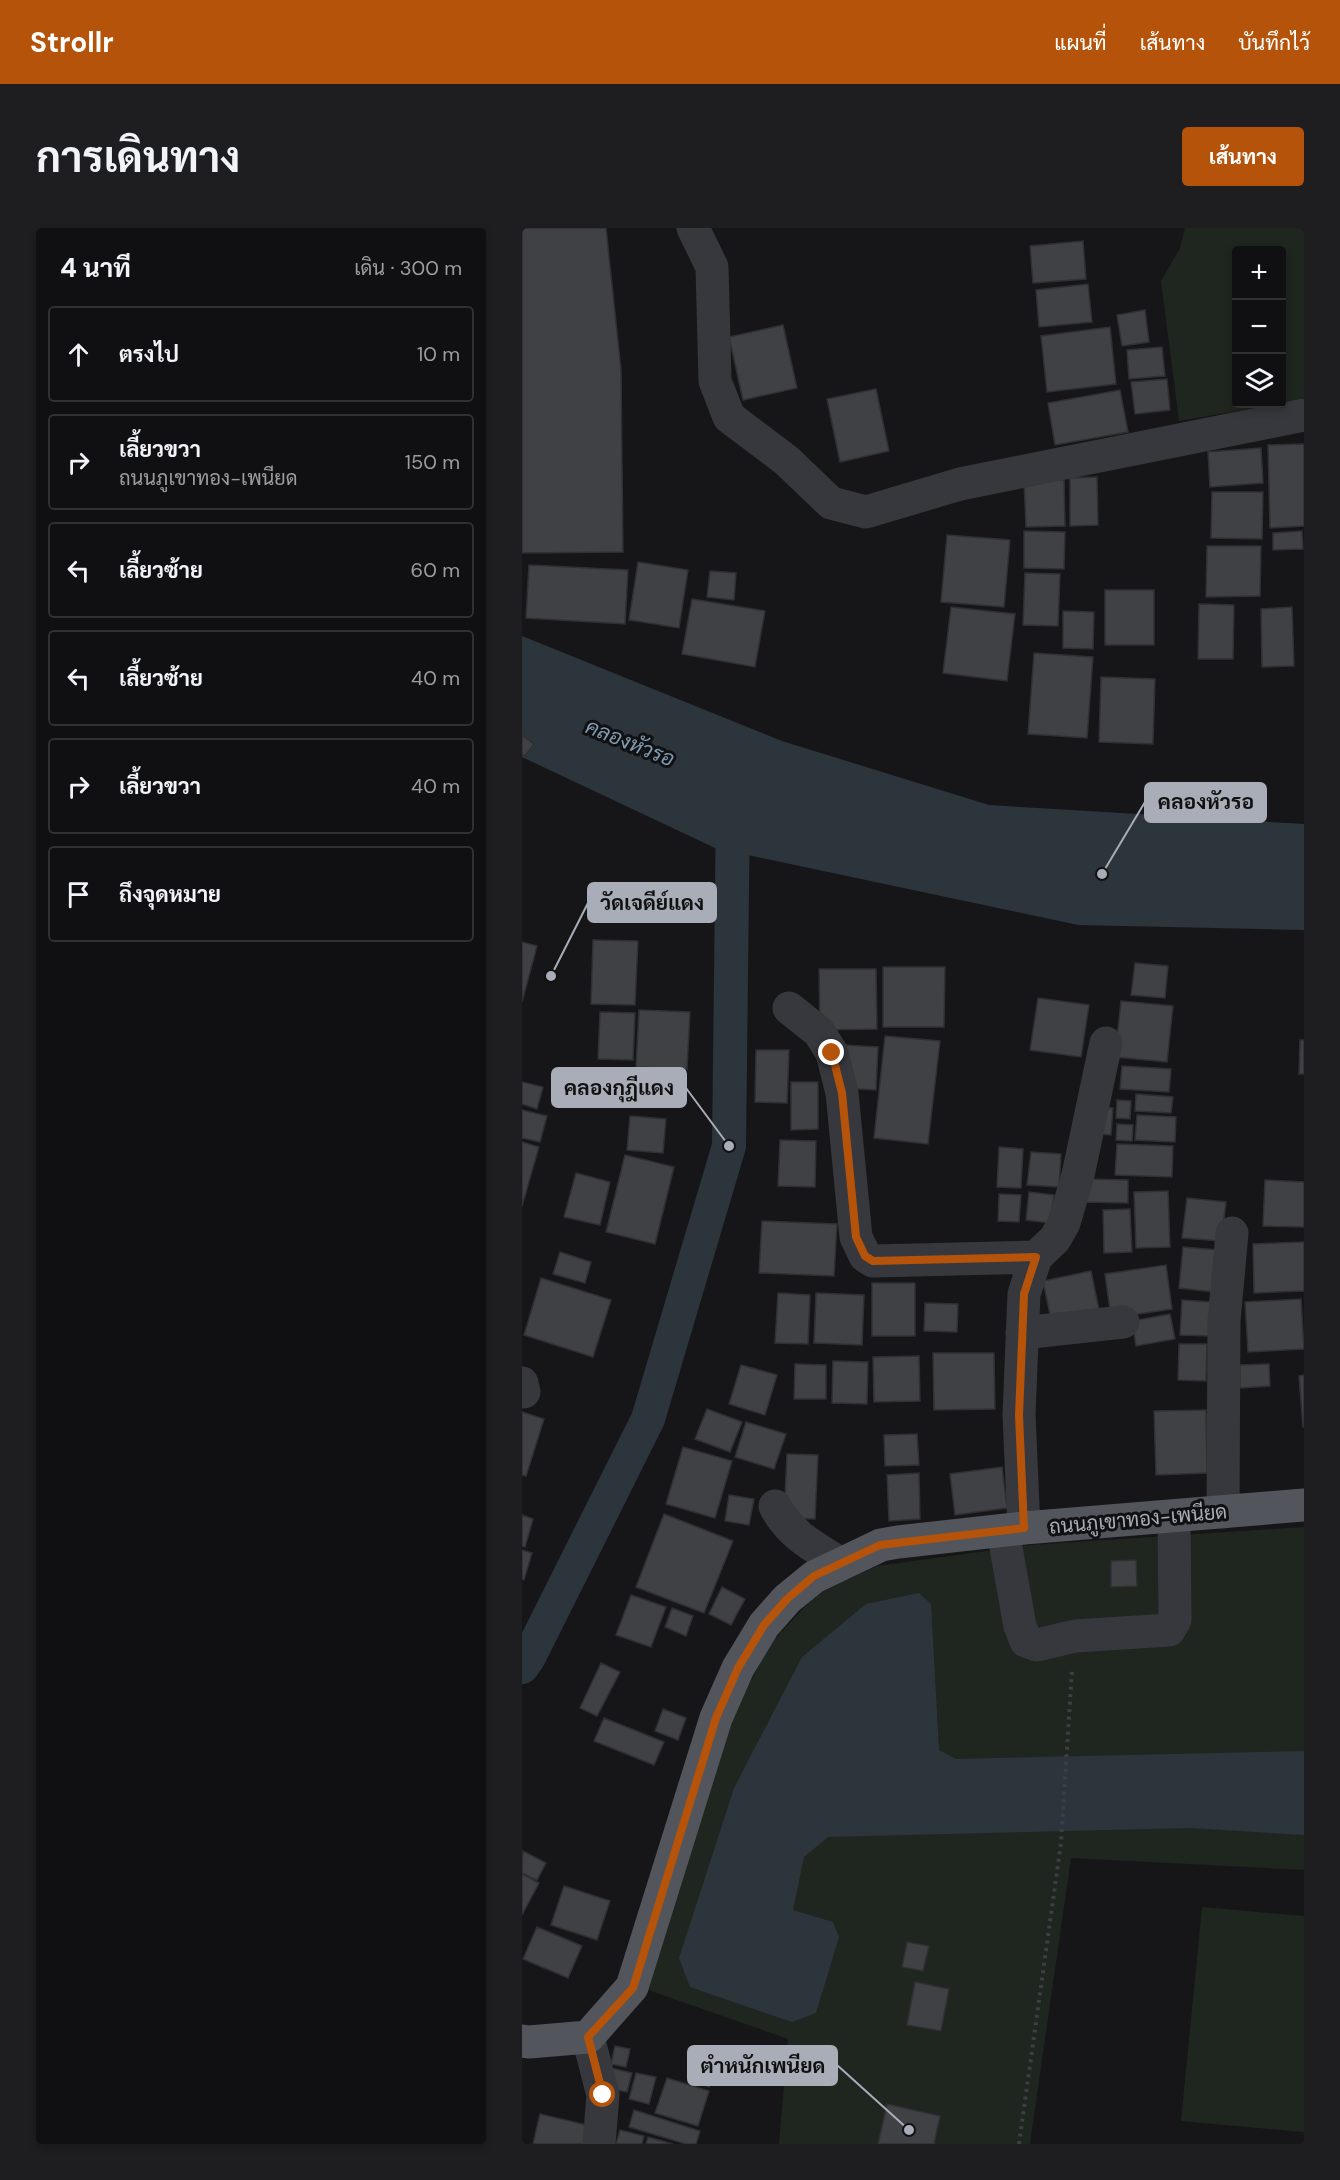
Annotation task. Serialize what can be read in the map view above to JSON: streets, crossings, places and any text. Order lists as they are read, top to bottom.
{
  "streets": {
    "main road": ["ถนนภูเขาทอง-เพนียด"]
  },
  "water": ["คลองหัวรอ"],
  "places": [
    "คลองหัวรอ",
    "วัดเจดีย์แดง",
    "คลองกุฎีแดง",
    "ตำหนักเพนียด"
  ],
  "page": {
    "header": "Strollr",
    "nav": ["แผนที่", "เส้นทาง", "บันทึกไว้"],
    "title": "การเดินทาง",
    "buttons": "เส้นทาง",
    "heading": ["4 นาที", "เดิน · 300 m"],
    "map_buttons": ["+", "−"],
    "list": [
      ["ตรงไป", "10 m"],
      ["เลี้ยวขวา", "ถนนภูเขาทอง-เพนียด", "150 m"],
      ["เลี้ยวซ้าย", "60 m"],
      ["เลี้ยวซ้าย", "40 m"],
      ["เลี้ยวขวา", "40 m"],
      "ถึงจุดหมาย"
    ]
  }
}
